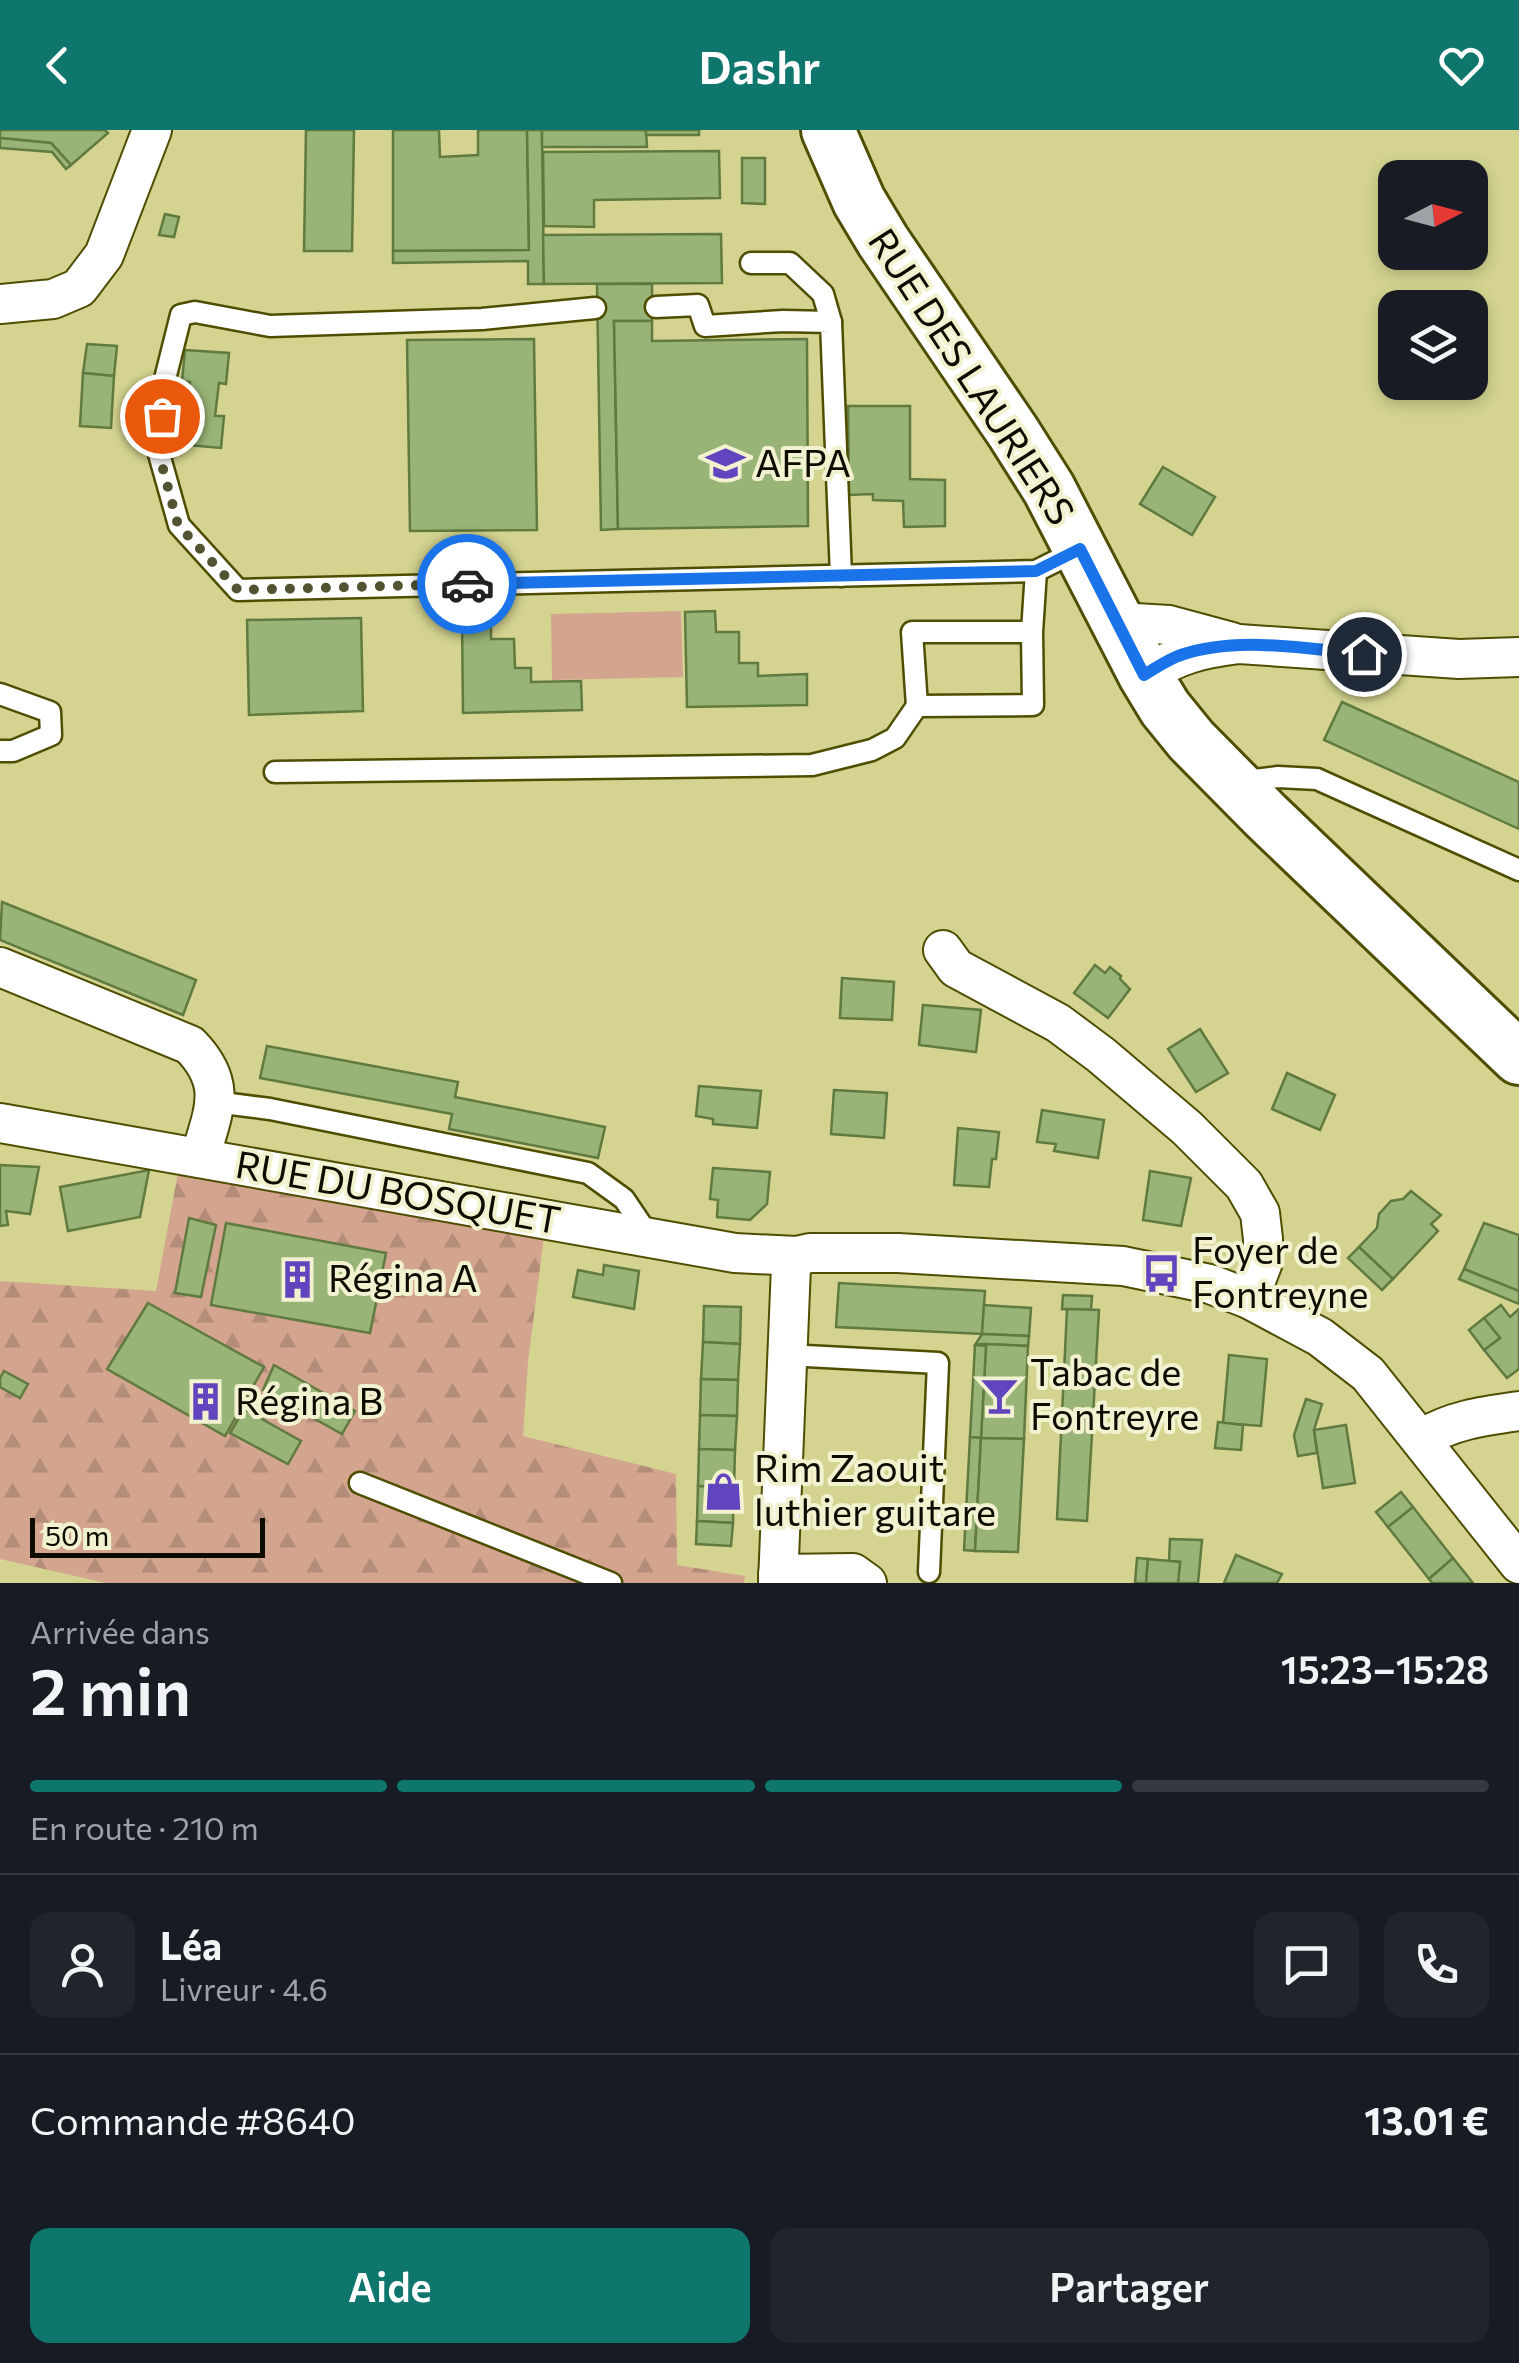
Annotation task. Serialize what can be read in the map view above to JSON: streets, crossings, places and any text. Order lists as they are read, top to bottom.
{
  "streets": {
    "main road": ["RUE DES LAURIERS"],
    "street": ["RUE DU BOSQUET"]
  },
  "places": {
    "school or university": ["AFPA"],
    "bus stop": ["Foyer de Fontreyne"],
    "building": ["Régina A", "Régina B"],
    "bar": ["Tabac de Fontreyre"],
    "shop": ["Rim Zaouit luthier guitare"]
  },
  "scale_bar": "50 m",
  "north": "right",
  "page": {
    "header": "Dashr",
    "scale": "50 m",
    "heading": ["2 min", "Arrivée dans", "15:23–15:28"],
    "panel": [
      "Léa",
      "Livreur · 4.6",
      "Commande #8640",
      "13.01 €"
    ],
    "bar": "En route · 210 m",
    "buttons": ["Aide", "Partager"]
  }
}
